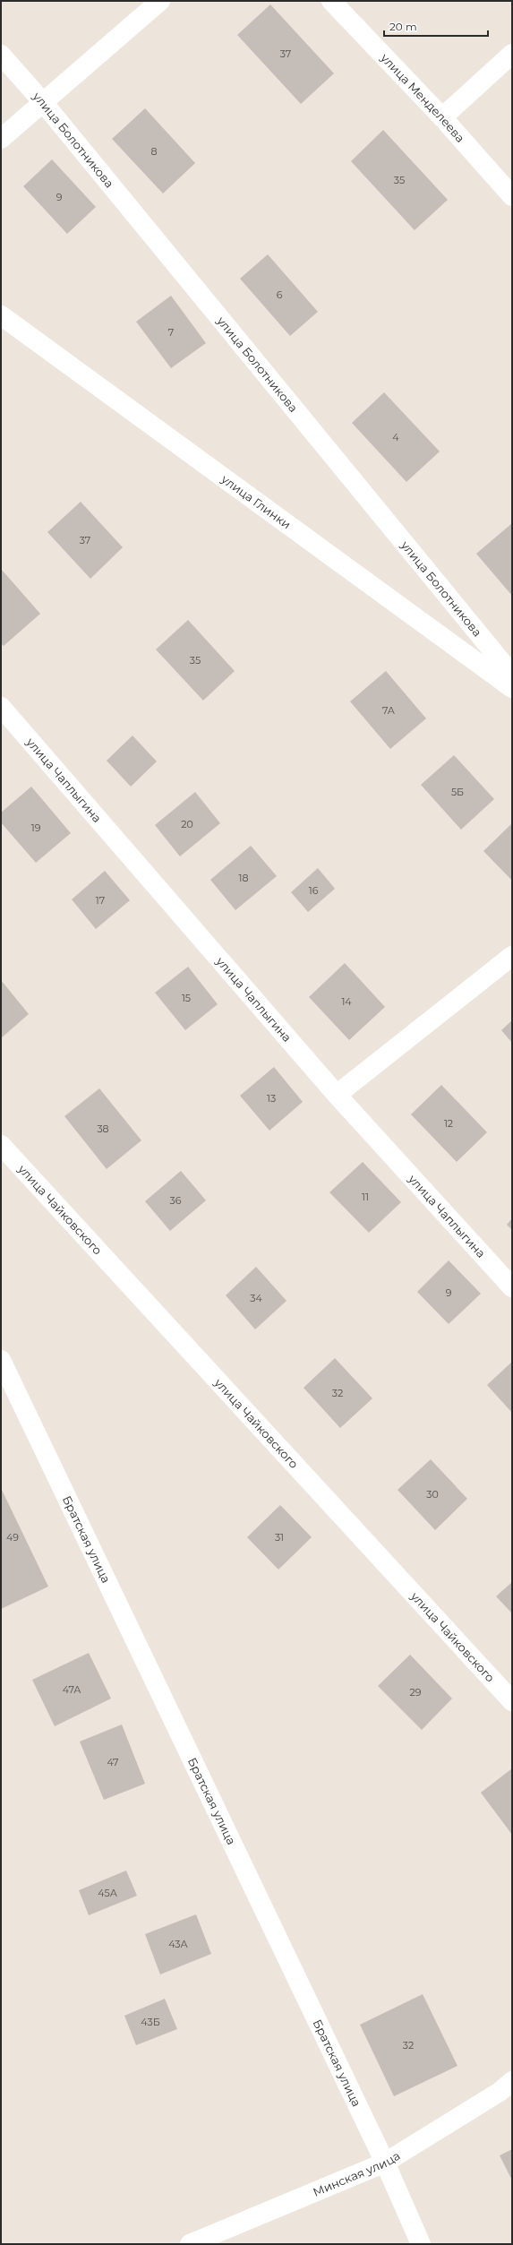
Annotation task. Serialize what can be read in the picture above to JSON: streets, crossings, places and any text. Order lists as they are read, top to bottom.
{
  "streets": {
    "street": [
      "улица Менделеева",
      "улица Болотникова",
      "улица Глинки",
      "улица Чаплыгина",
      "улица Чайковского",
      "Братская улица",
      "Минская улица"
    ]
  },
  "crossings": [
    ["Братская улица", "Минская улица"]
  ],
  "house_numbers": [
    "37",
    "8",
    "35",
    "9",
    "6",
    "7",
    "4",
    "37",
    "35",
    "7А",
    "5Б",
    "20",
    "19",
    "18",
    "16",
    "17",
    "15",
    "14",
    "13",
    "12",
    "38",
    "11",
    "36",
    "9",
    "34",
    "32",
    "30",
    "49",
    "31",
    "47А",
    "29",
    "47",
    "45А",
    "43А",
    "43Б",
    "32"
  ],
  "scale_bar": "20 m"
}
